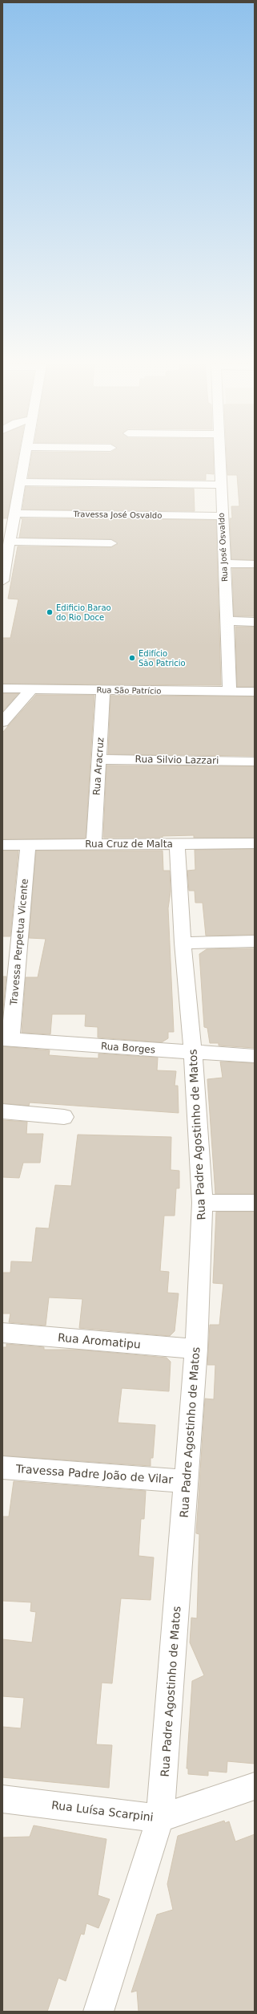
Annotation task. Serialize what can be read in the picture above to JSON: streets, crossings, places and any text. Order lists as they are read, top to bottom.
{
  "streets": {
    "street": [
      "Travessa José Osvaldo",
      "Rua José Osvaldo",
      "Rua São Patrício",
      "Rua Silvio Lazzari",
      "Rua Aracruz",
      "Rua Cruz de Malta",
      "Travessa Perpetua Vicente",
      "Rua Borges",
      "Rua Padre Agostinho de Matos",
      "Rua Aromatipu",
      "Travessa Padre João de Vilar",
      "Rua Luísa Scarpini"
    ]
  },
  "crossings": [
    ["Travessa José Osvaldo", "Rua José Osvaldo"],
    ["Rua José Osvaldo", "Rua São Patrício"],
    ["Rua São Patrício", "Rua Aracruz"],
    ["Rua Silvio Lazzari", "Rua Aracruz"],
    ["Rua Aracruz", "Rua Cruz de Malta"],
    ["Rua Cruz de Malta", "Travessa Perpetua Vicente"],
    ["Rua Cruz de Malta", "Rua Padre Agostinho de Matos"],
    ["Travessa Perpetua Vicente", "Rua Borges"],
    ["Rua Borges", "Rua Padre Agostinho de Matos"],
    ["Rua Padre Agostinho de Matos", "Rua Aromatipu"],
    ["Rua Padre Agostinho de Matos", "Travessa Padre João de Vilar"],
    ["Rua Padre Agostinho de Matos", "Rua Luísa Scarpini"]
  ],
  "places": ["Edificio Barao do Rio Doce", "Edifício São Patricio"]
}
